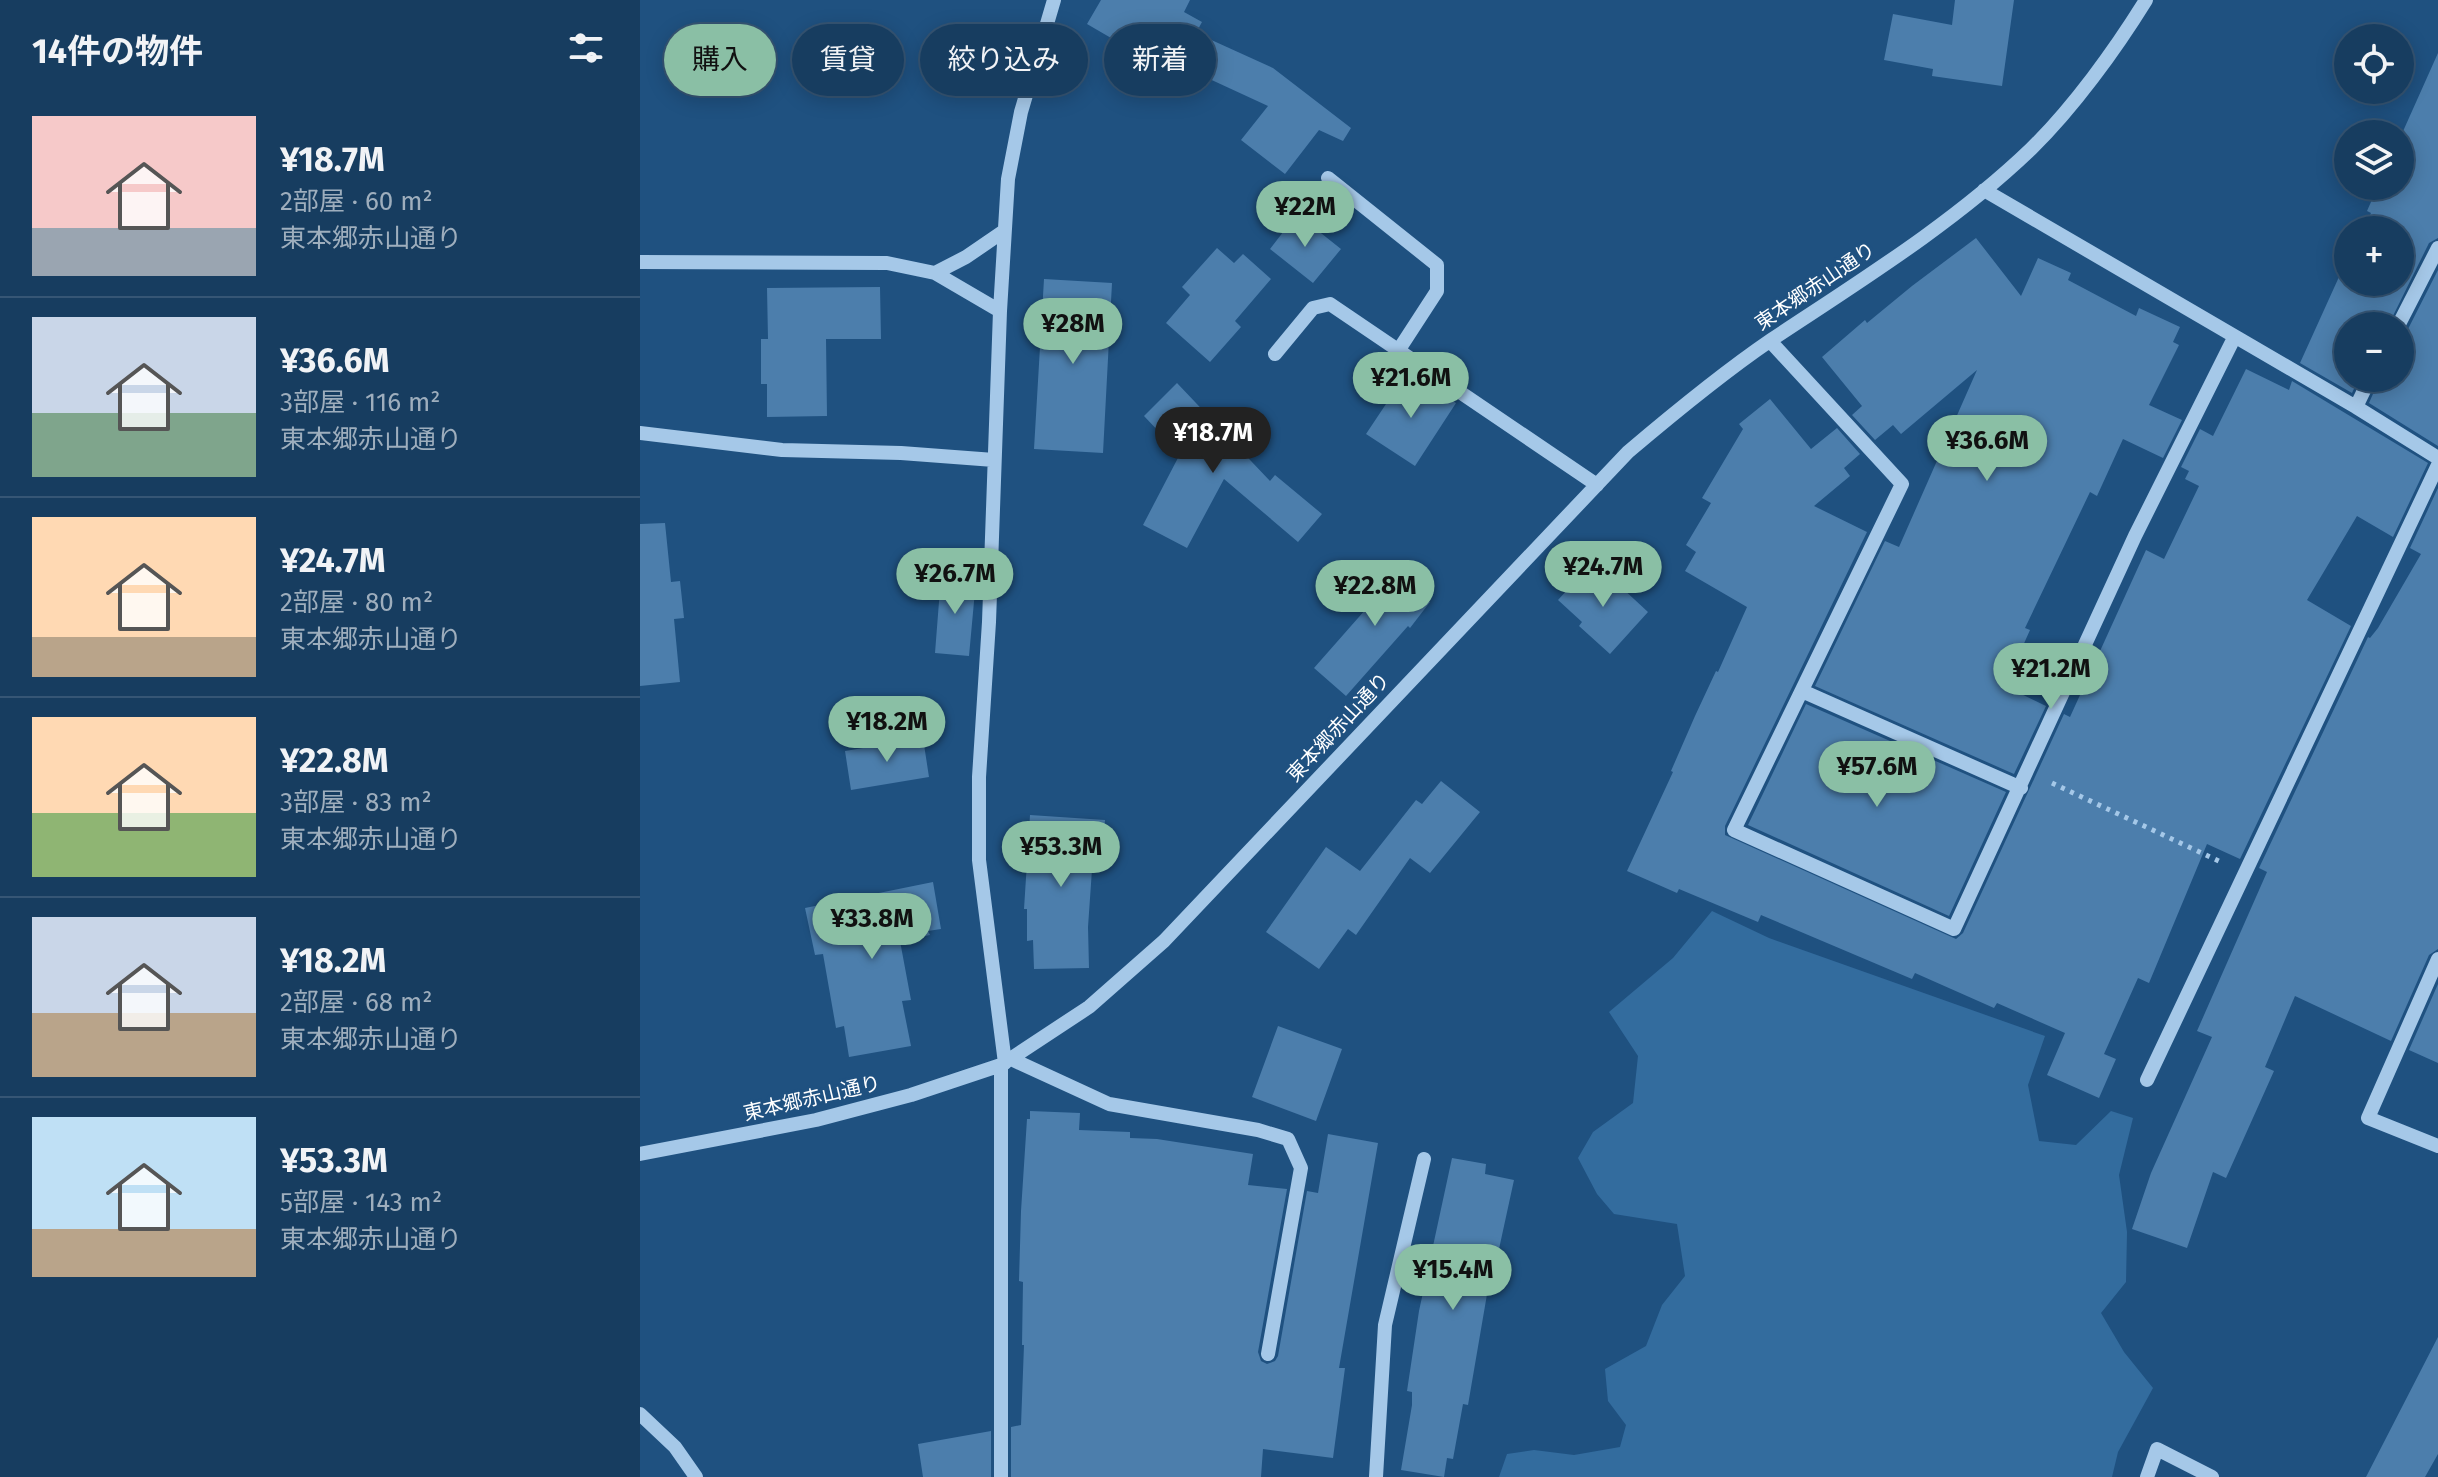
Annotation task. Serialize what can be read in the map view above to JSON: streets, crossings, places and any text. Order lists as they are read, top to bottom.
{
  "streets": {
    "street": ["東本郷赤山通り"]
  },
  "page": {
    "heading": "14件の物件",
    "map_buttons": ["+", "−"],
    "chip": [
      "購入",
      "賃貸",
      "絞り込み",
      "新着"
    ],
    "list": [
      {
        "name": "¥18.7M",
        "note": "2部屋 · 60 m² · 東本郷赤山通り"
      },
      {
        "name": "¥36.6M",
        "note": "3部屋 · 116 m² · 東本郷赤山通り"
      },
      {
        "name": "¥24.7M",
        "note": "2部屋 · 80 m² · 東本郷赤山通り"
      },
      {
        "name": "¥22.8M",
        "note": "3部屋 · 83 m² · 東本郷赤山通り"
      },
      {
        "name": "¥18.2M",
        "note": "2部屋 · 68 m² · 東本郷赤山通り"
      },
      {
        "name": "¥53.3M",
        "note": "5部屋 · 143 m² · 東本郷赤山通り"
      }
    ],
    "price": [
      "¥22M",
      "¥28M",
      "¥21.6M",
      "¥18.7M",
      "¥36.6M",
      "¥24.7M",
      "¥26.7M",
      "¥22.8M",
      "¥21.2M",
      "¥18.2M",
      "¥57.6M",
      "¥53.3M",
      "¥33.8M",
      "¥15.4M"
    ]
  }
}
